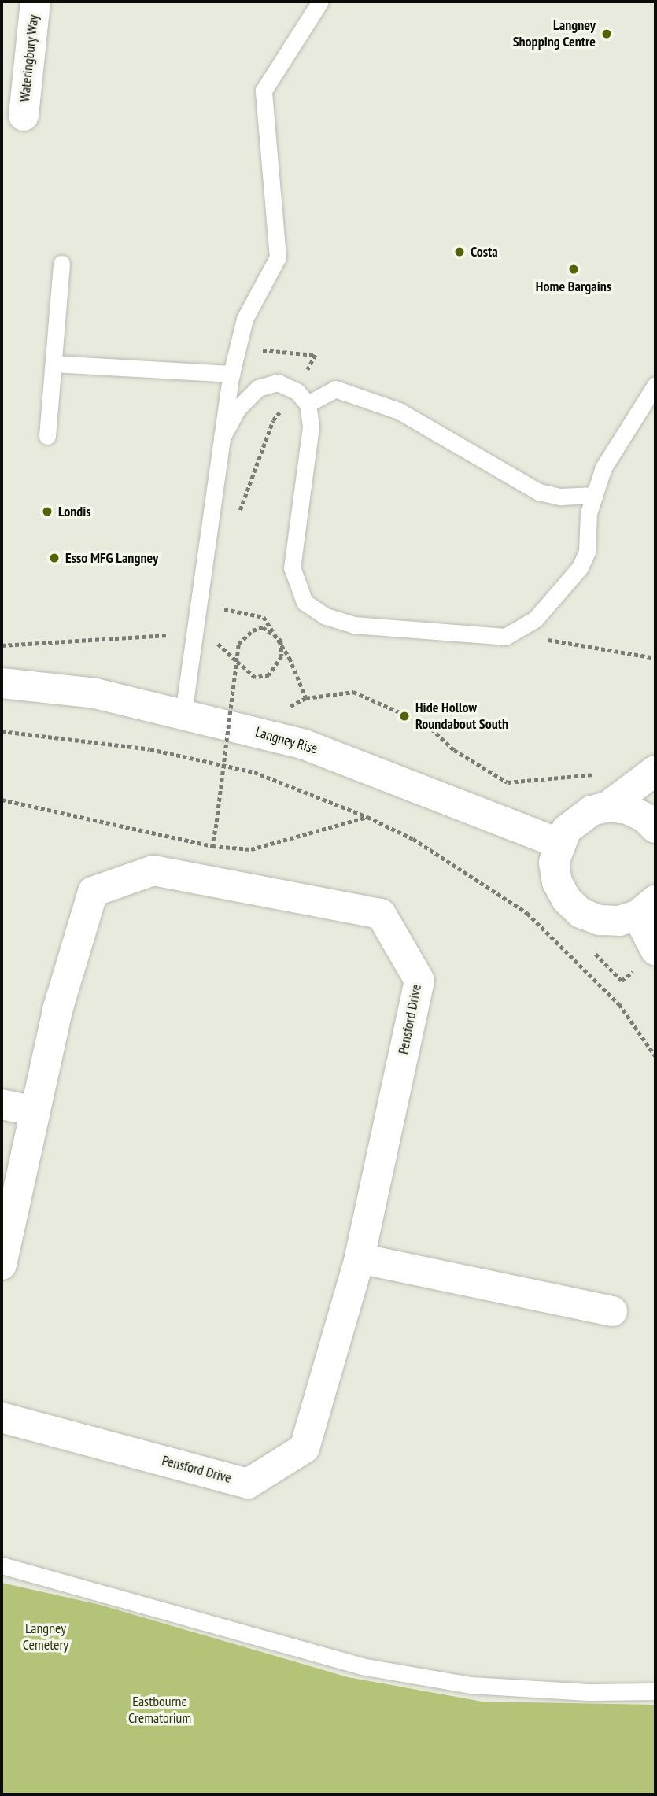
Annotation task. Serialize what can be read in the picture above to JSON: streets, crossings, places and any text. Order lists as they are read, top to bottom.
{
  "streets": {
    "street": ["Wateringbury Way", "Langney Rise", "Pensford Drive"]
  },
  "parks": ["Langney Cemetery", "Eastbourne Crematorium"],
  "places": [
    "Langney Shopping Centre",
    "Costa",
    "Home Bargains",
    "Londis",
    "Esso MFG Langney",
    "Hide Hollow Roundabout South"
  ]
}
